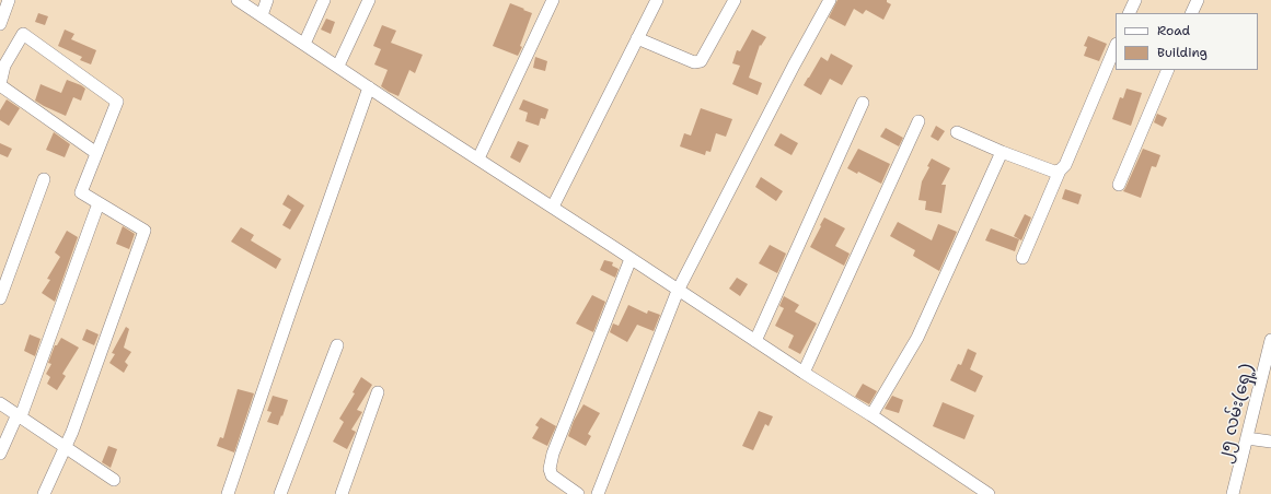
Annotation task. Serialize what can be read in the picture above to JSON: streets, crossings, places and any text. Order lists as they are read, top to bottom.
{
  "streets": {
    "street": ["၂၅ လမ်း(ရှေ့)"]
  },
  "legend": ["Road", "Building"]
}
